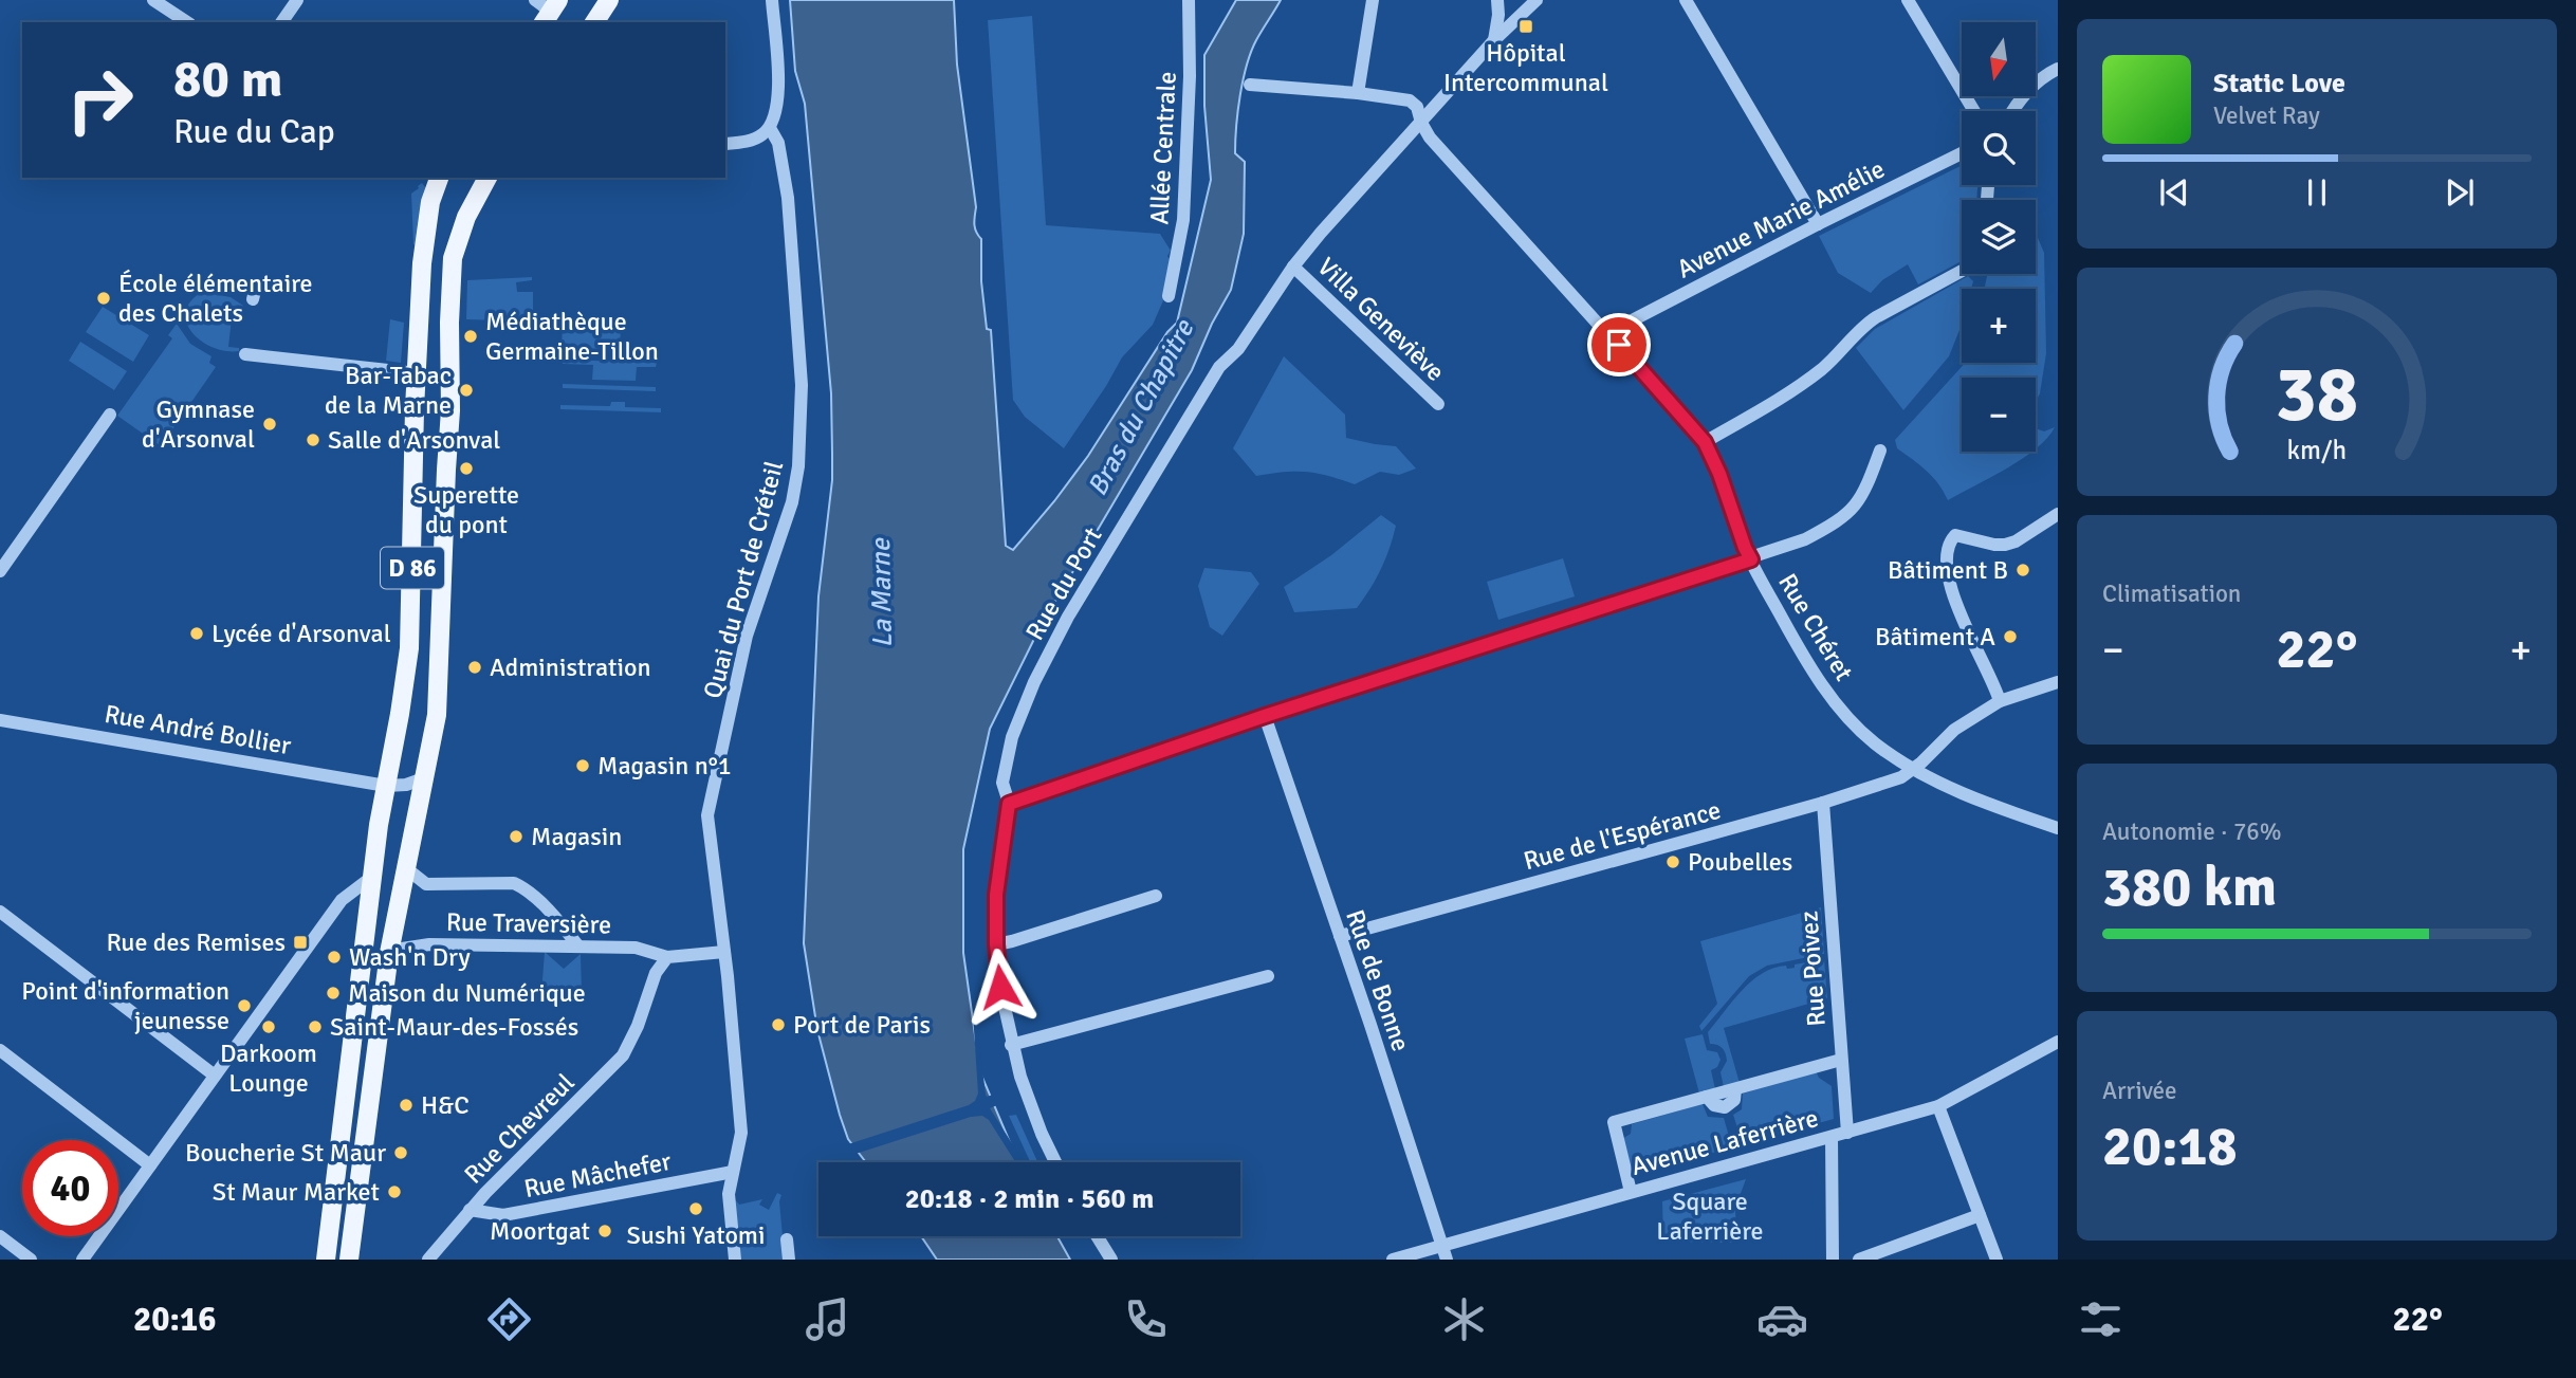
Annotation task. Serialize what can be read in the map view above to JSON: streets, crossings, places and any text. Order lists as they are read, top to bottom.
{
  "streets": {
    "main road": ["D 86"],
    "street": [
      "Allée Centrale",
      "Avenue Marie Amélie",
      "Villa Geneviève",
      "Quai du Port de Créteil",
      "Rue du Port",
      "Rue Chéret",
      "Rue André Bollier",
      "Rue de l'Espérance",
      "Rue Traversière",
      "Rue Poivez",
      "Rue de Bonne",
      "Rue Chevreul",
      "Avenue Laferrière",
      "Rue Mâchefer"
    ]
  },
  "crossings": [
    ["Avenue Marie Amélie", "Rue Chéret"],
    ["Villa Geneviève", "Rue du Port"],
    ["D 86", "Rue André Bollier"],
    ["D 86", "Rue Traversière"],
    ["Quai du Port de Créteil", "Rue Mâchefer"],
    ["Rue du Port", "Rue Chéret"],
    ["Rue Chéret", "Rue de l'Espérance"],
    ["Rue de l'Espérance", "Rue Poivez"],
    ["Rue de l'Espérance", "Rue de Bonne"],
    ["Rue Traversière", "Rue Chevreul"],
    ["Rue Poivez", "Avenue Laferrière"],
    ["Rue de Bonne", "Avenue Laferrière"],
    ["Rue Chevreul", "Rue Mâchefer"]
  ],
  "water": ["Bras du Chapitre", "La Marne"],
  "parks": ["Square Laferrière"],
  "places": {
    "transit": ["Hôpital Intercommunal", "Rue des Remises"],
    "other": [
      "École élémentaire des Chalets",
      "Médiathèque Germaine-Tillon",
      "Bar-Tabac de la Marne",
      "Gymnase d'Arsonval",
      "Salle d'Arsonval",
      "Superette du pont",
      "Bâtiment B",
      "Lycée d'Arsonval",
      "Bâtiment A",
      "Administration",
      "Magasin n°1",
      "Magasin",
      "Poubelles",
      "Wash'n Dry",
      "Maison du Numérique",
      "Point d'information jeunesse",
      "Port de Paris",
      "Darkoom Lounge",
      "Saint-Maur-des-Fossés",
      "H&C",
      "Boucherie St Maur",
      "St Maur Market",
      "Sushi Yatomi",
      "Moortgat"
    ]
  },
  "north": "bottom",
  "page": {
    "map_buttons": ["+", "−"],
    "turn": ["80 m", "Rue du Cap"],
    "song": ["Static Love", "Velvet Ray"],
    "tile": [
      "Climatisation",
      ["Autonomie · 76%", "380 km"],
      ["Arrivée", "20:18"]
    ],
    "heat": ["−", "22°", "+"],
    "limit": "40",
    "trip": "20:18 · 2 min · 560 m",
    "tabs": ["20:16", "22°"],
    "gauge": ["38", "km/h"]
  }
}
